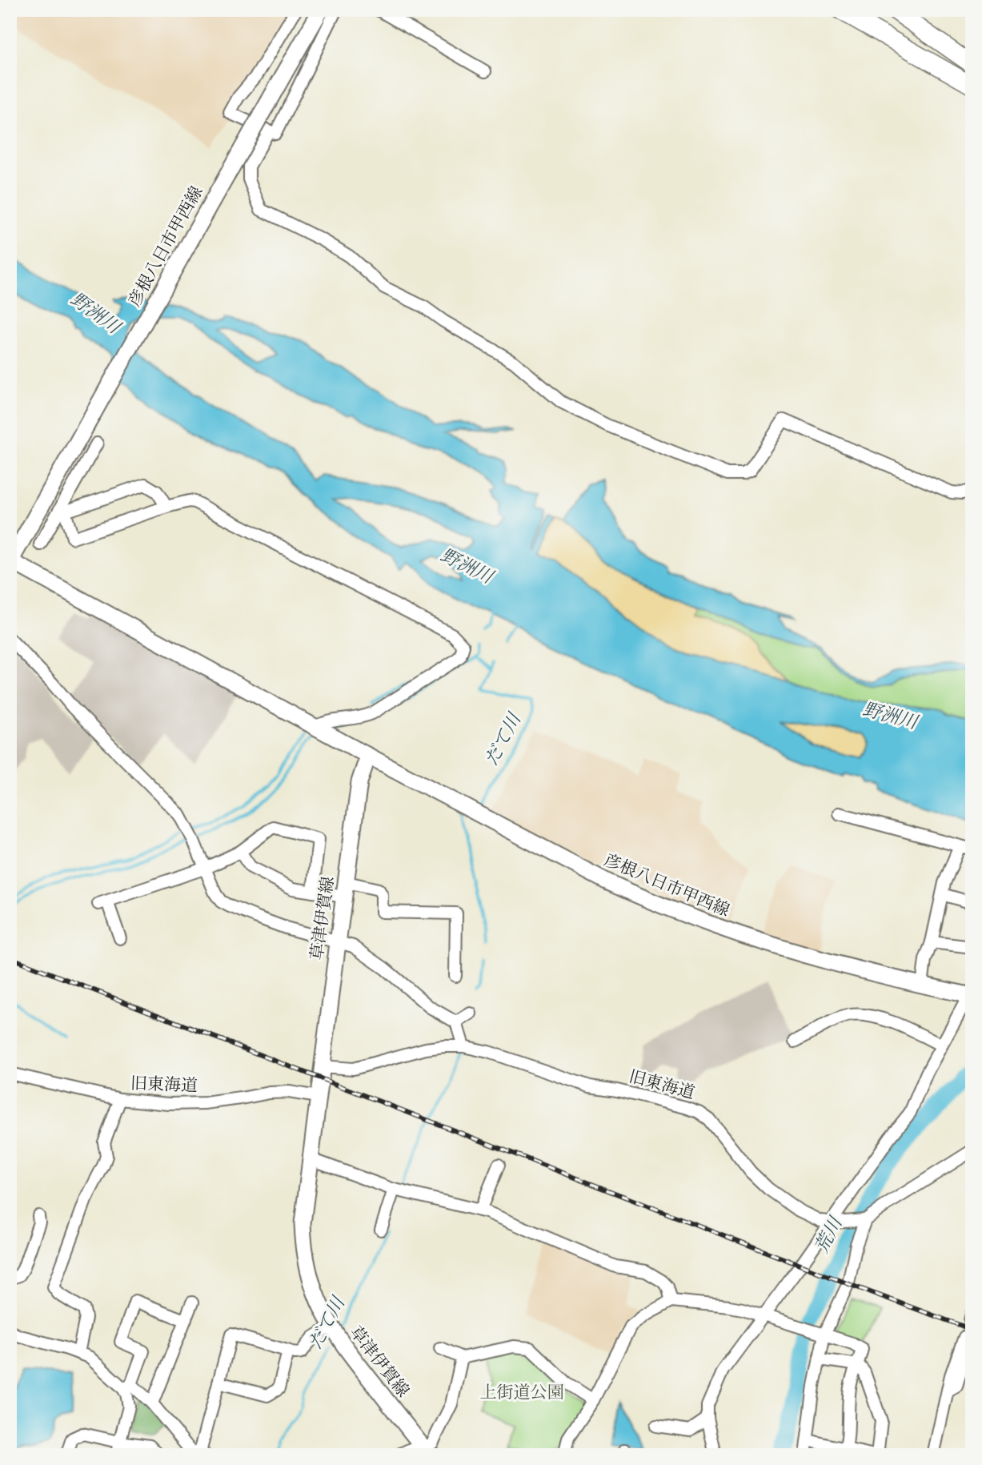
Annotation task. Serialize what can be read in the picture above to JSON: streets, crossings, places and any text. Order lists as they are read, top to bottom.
{
  "streets": {
    "main road": ["彦根八日市甲西線", "草津伊賀線"],
    "street": ["旧東海道"]
  },
  "crossings": [
    ["彦根八日市甲西線", "草津伊賀線"],
    ["草津伊賀線", "旧東海道"]
  ],
  "water": ["野洲川", "だて川", "荒川"],
  "parks": ["上街道公園"]
}
